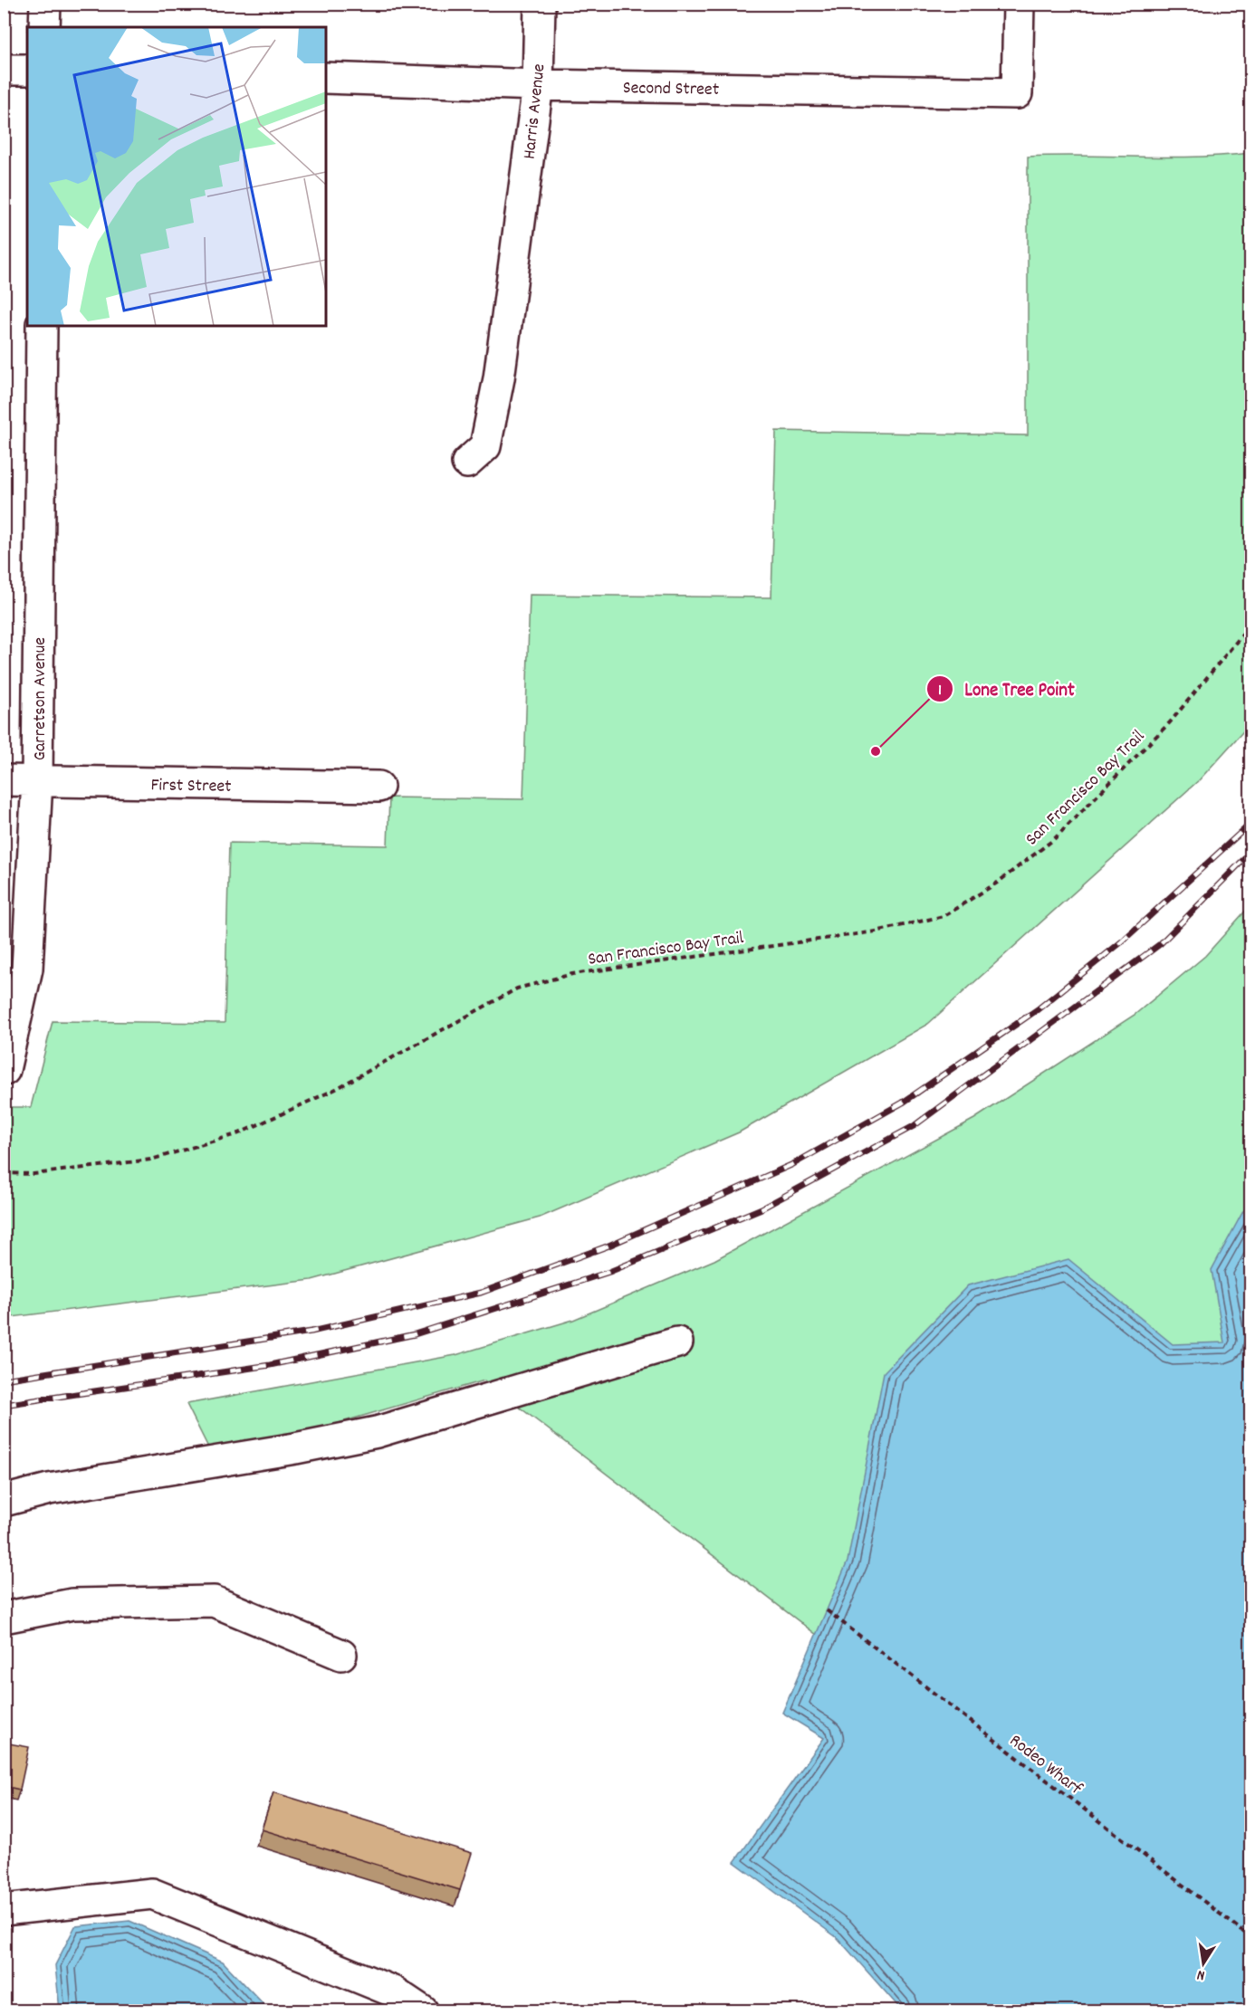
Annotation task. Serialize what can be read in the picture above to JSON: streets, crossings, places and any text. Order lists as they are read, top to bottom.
{
  "streets": {
    "street": [
      "Second Street",
      "Harris Avenue",
      "Garretson Avenue",
      "First Street"
    ],
    "path": ["San Francisco Bay Trail", "Rodeo Wharf"]
  },
  "crossings": [
    ["Second Street", "Harris Avenue"],
    ["Garretson Avenue", "First Street"]
  ],
  "places": ["Lone Tree Point"],
  "north": "bottom"
}
